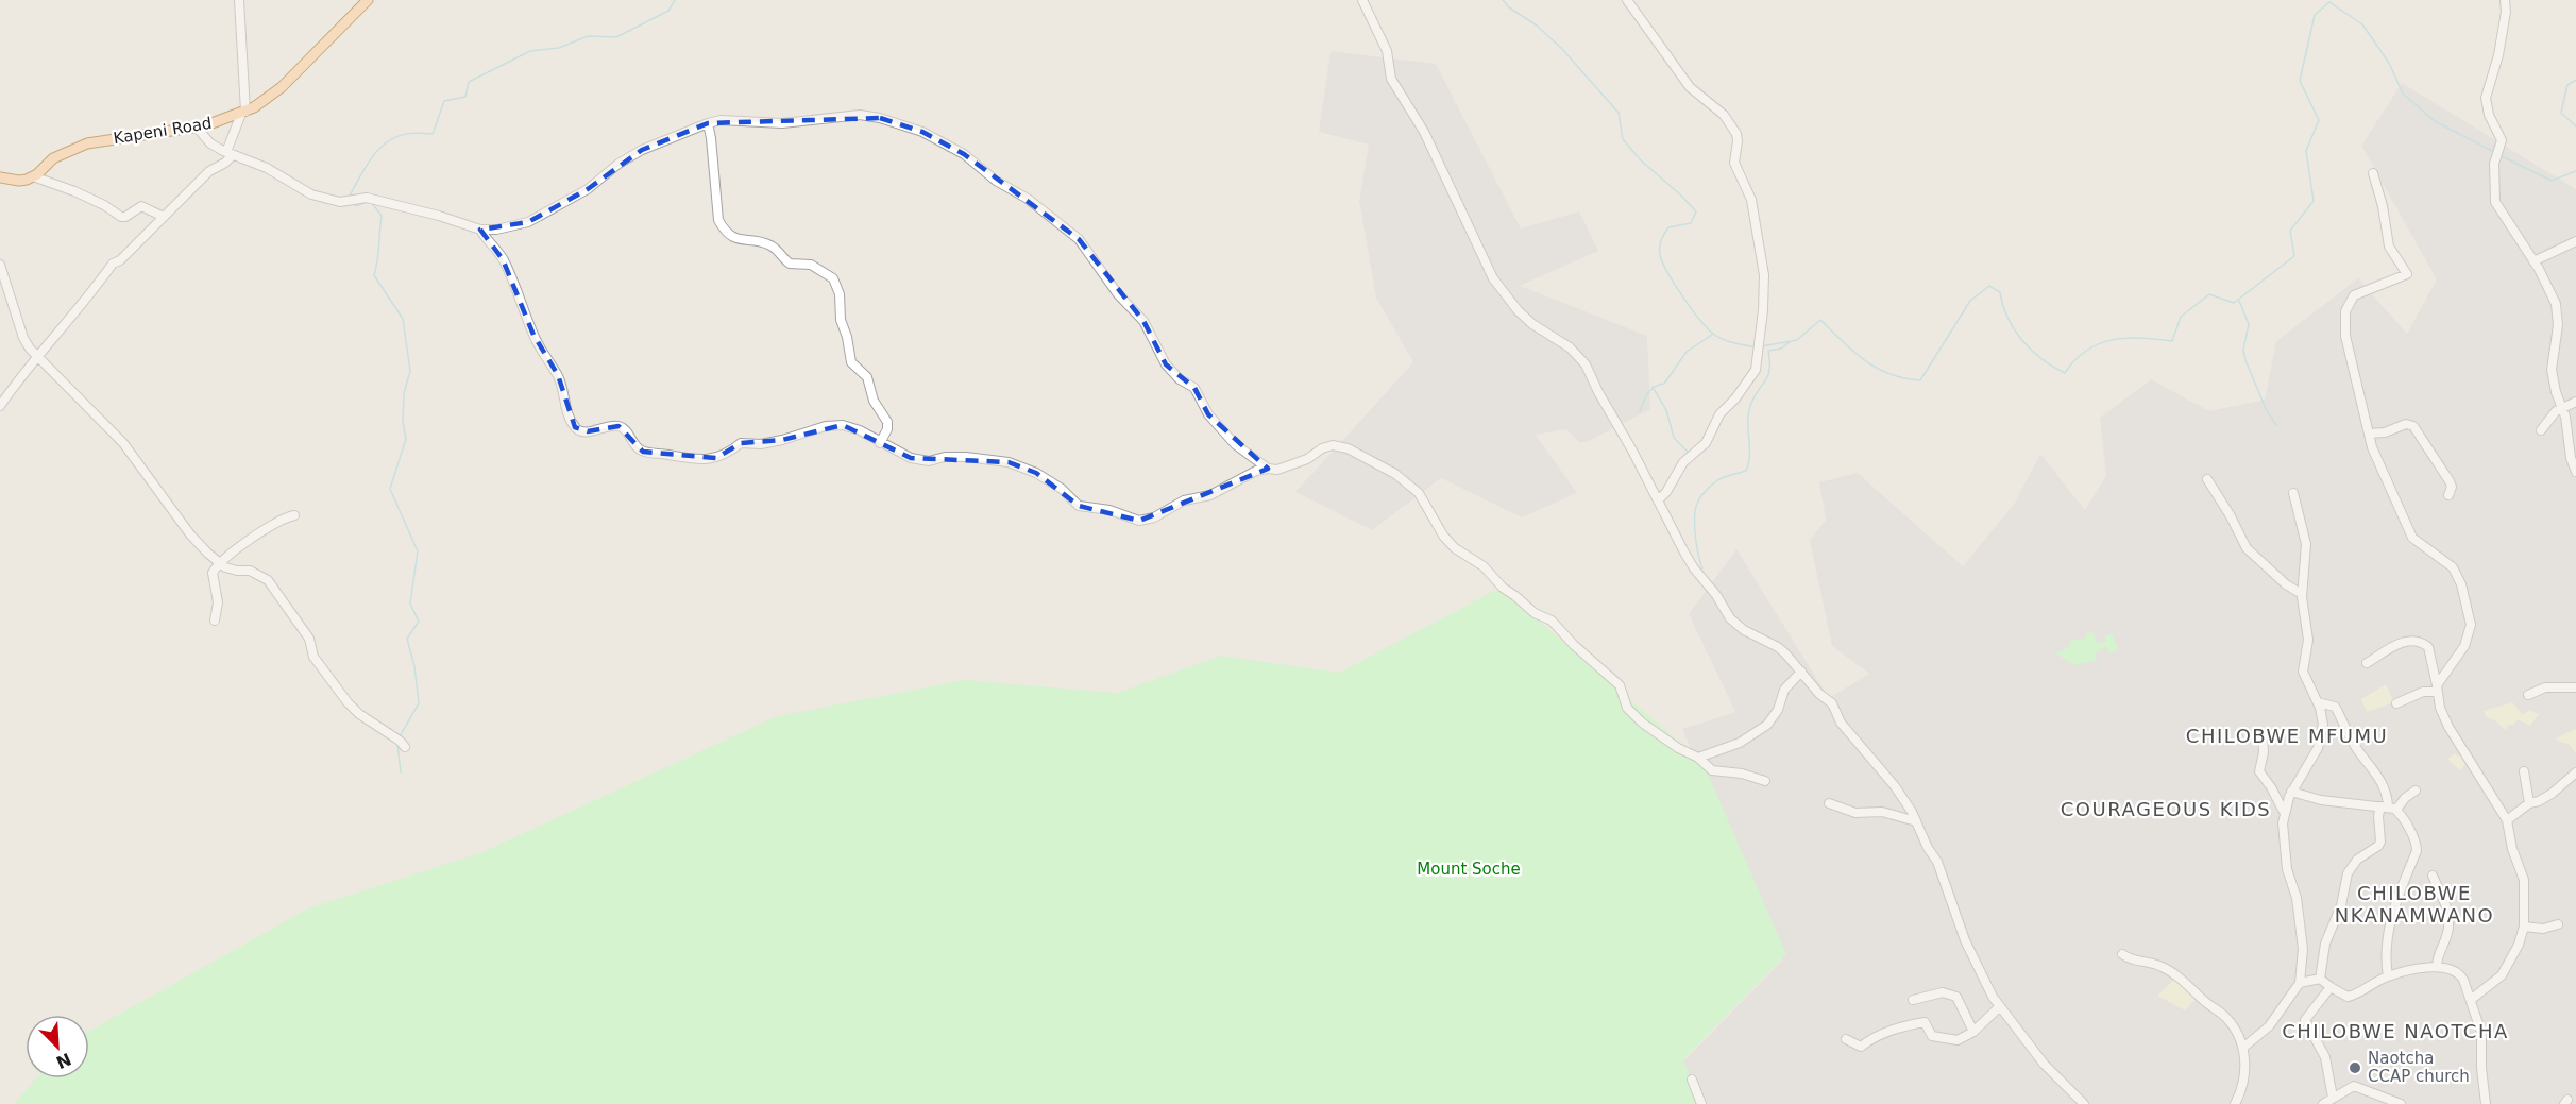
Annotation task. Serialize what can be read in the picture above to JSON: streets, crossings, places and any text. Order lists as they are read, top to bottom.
{
  "streets": {
    "main road": ["Kapeni Road"]
  },
  "districts": [
    "CHILOBWE MFUMU",
    "COURAGEOUS KIDS",
    "CHILOBWE NKANAMWANO",
    "CHILOBWE NAOTCHA"
  ],
  "parks": ["Mount Soche"],
  "places": ["Naotcha CCAP church"],
  "north": "bottom right"
}
